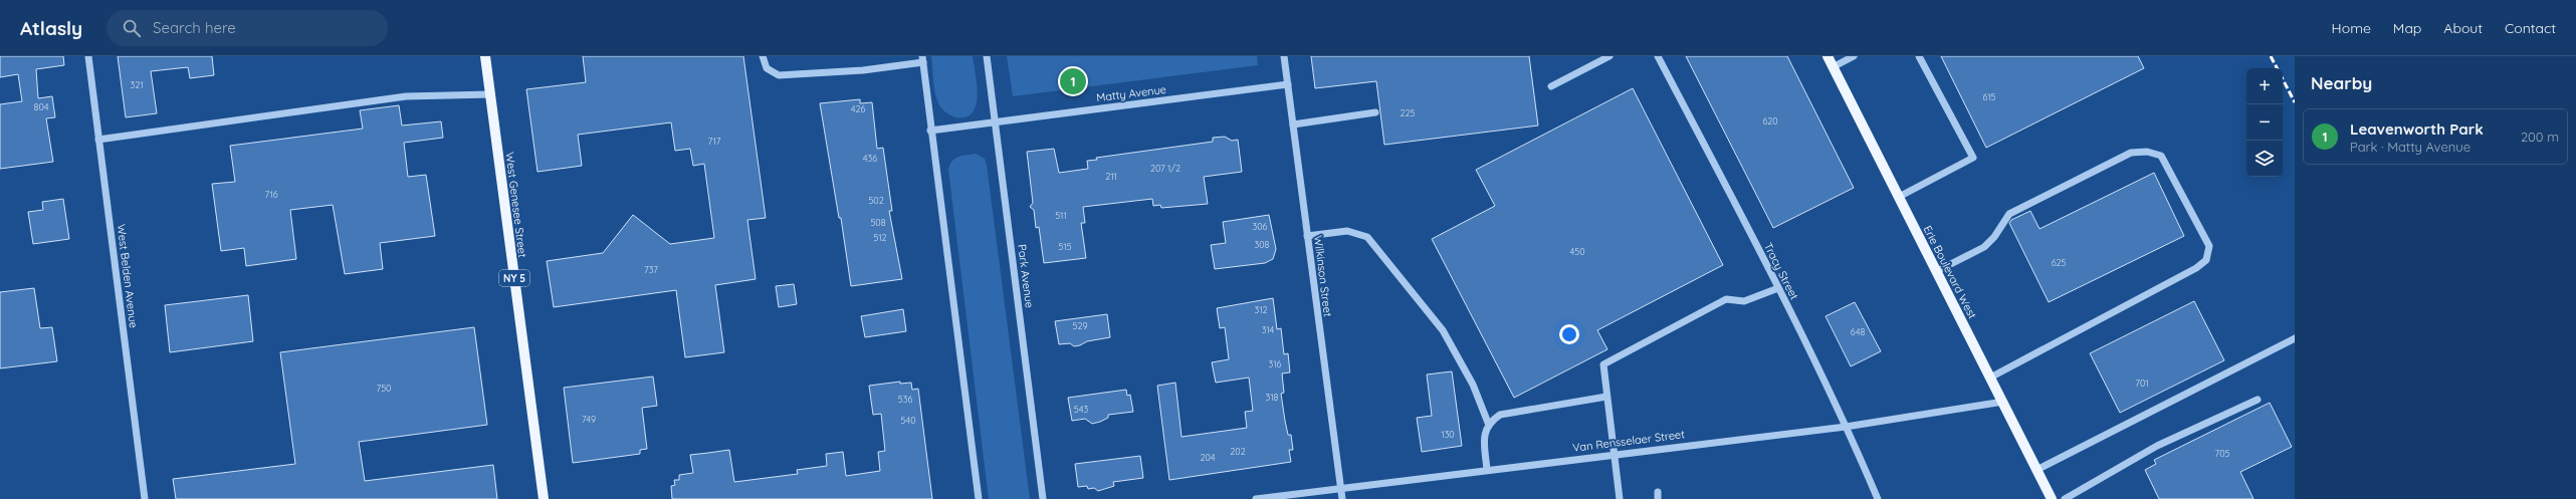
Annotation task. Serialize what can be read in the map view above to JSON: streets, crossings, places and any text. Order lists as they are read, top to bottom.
{
  "streets": {
    "main road": ["West Genesee Street", "Erie Boulevard West", "NY 5"],
    "street": [
      "Matty Avenue",
      "Tracy Street",
      "West Belden Avenue",
      "Park Avenue",
      "Wilkinson Street",
      "Van Rensselaer Street"
    ]
  },
  "crossings": [
    ["Matty Avenue", "Park Avenue"],
    ["Matty Avenue", "Wilkinson Street"],
    ["Tracy Street", "Van Rensselaer Street"],
    ["Erie Boulevard West", "Van Rensselaer Street"],
    ["Wilkinson Street", "Van Rensselaer Street"]
  ],
  "house_numbers": [
    "321",
    "615",
    "804",
    "426",
    "225",
    "620",
    "717",
    "436",
    "207 1/2",
    "211",
    "716",
    "502",
    "511",
    "508",
    "306",
    "512",
    "308",
    "515",
    "450",
    "625",
    "737",
    "312",
    "529",
    "314",
    "648",
    "316",
    "701",
    "750",
    "318",
    "536",
    "543",
    "749",
    "540",
    "130",
    "202",
    "705",
    "204"
  ],
  "page": {
    "header": "Atlasly",
    "search": "Search here",
    "nav": [
      "Home",
      "Map",
      "About",
      "Contact"
    ],
    "heading": "Nearby",
    "pins": "1",
    "map_buttons": ["+", "−"],
    "list": [
      {
        "mark": "1",
        "name": "Leavenworth Park",
        "note": "Park · Matty Avenue",
        "value": "200 m"
      }
    ]
  }
}
